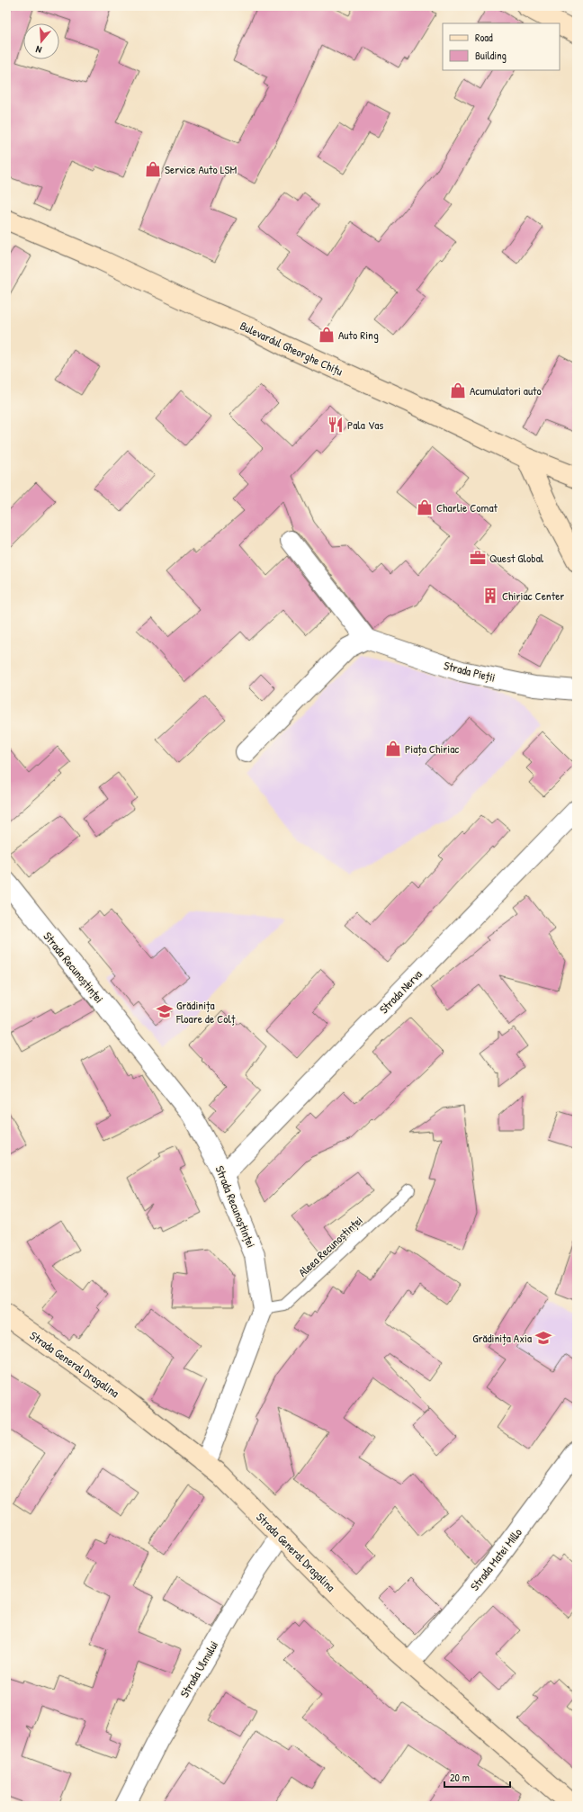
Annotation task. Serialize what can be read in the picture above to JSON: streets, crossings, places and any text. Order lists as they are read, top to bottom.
{
  "streets": {
    "main road": ["Bulevardul Gheorghe Chițu", "Strada General Dragalina"],
    "street": [
      "Strada Pieții",
      "Strada Recunoștinței",
      "Strada Nerva",
      "Strada Matei Millo",
      "Strada Ulmului"
    ],
    "lane": ["Aleea Recunoștinței"]
  },
  "crossings": [
    ["Strada Recunoștinței", "Strada Nerva"],
    ["Strada Recunoștinței", "Aleea Recunoștinței"],
    ["Strada Recunoștinței", "Strada General Dragalina"],
    ["Strada General Dragalina", "Strada Matei Millo"],
    ["Strada General Dragalina", "Strada Ulmului"]
  ],
  "places": {
    "shop": [
      "Service Auto LSM",
      "Auto Ring",
      "Acumulatori auto",
      "Charlie Comat",
      "Piața Chiriac"
    ],
    "restaurant": ["Pala Vas"],
    "office": ["Quest Global"],
    "building": ["Chiriac Center"],
    "school or university": ["Grădinița Floare de Colț", "Grădinița Axia"]
  },
  "legend": ["Road", "Building"],
  "scale_bar": "20 m",
  "north": "bottom"
}
